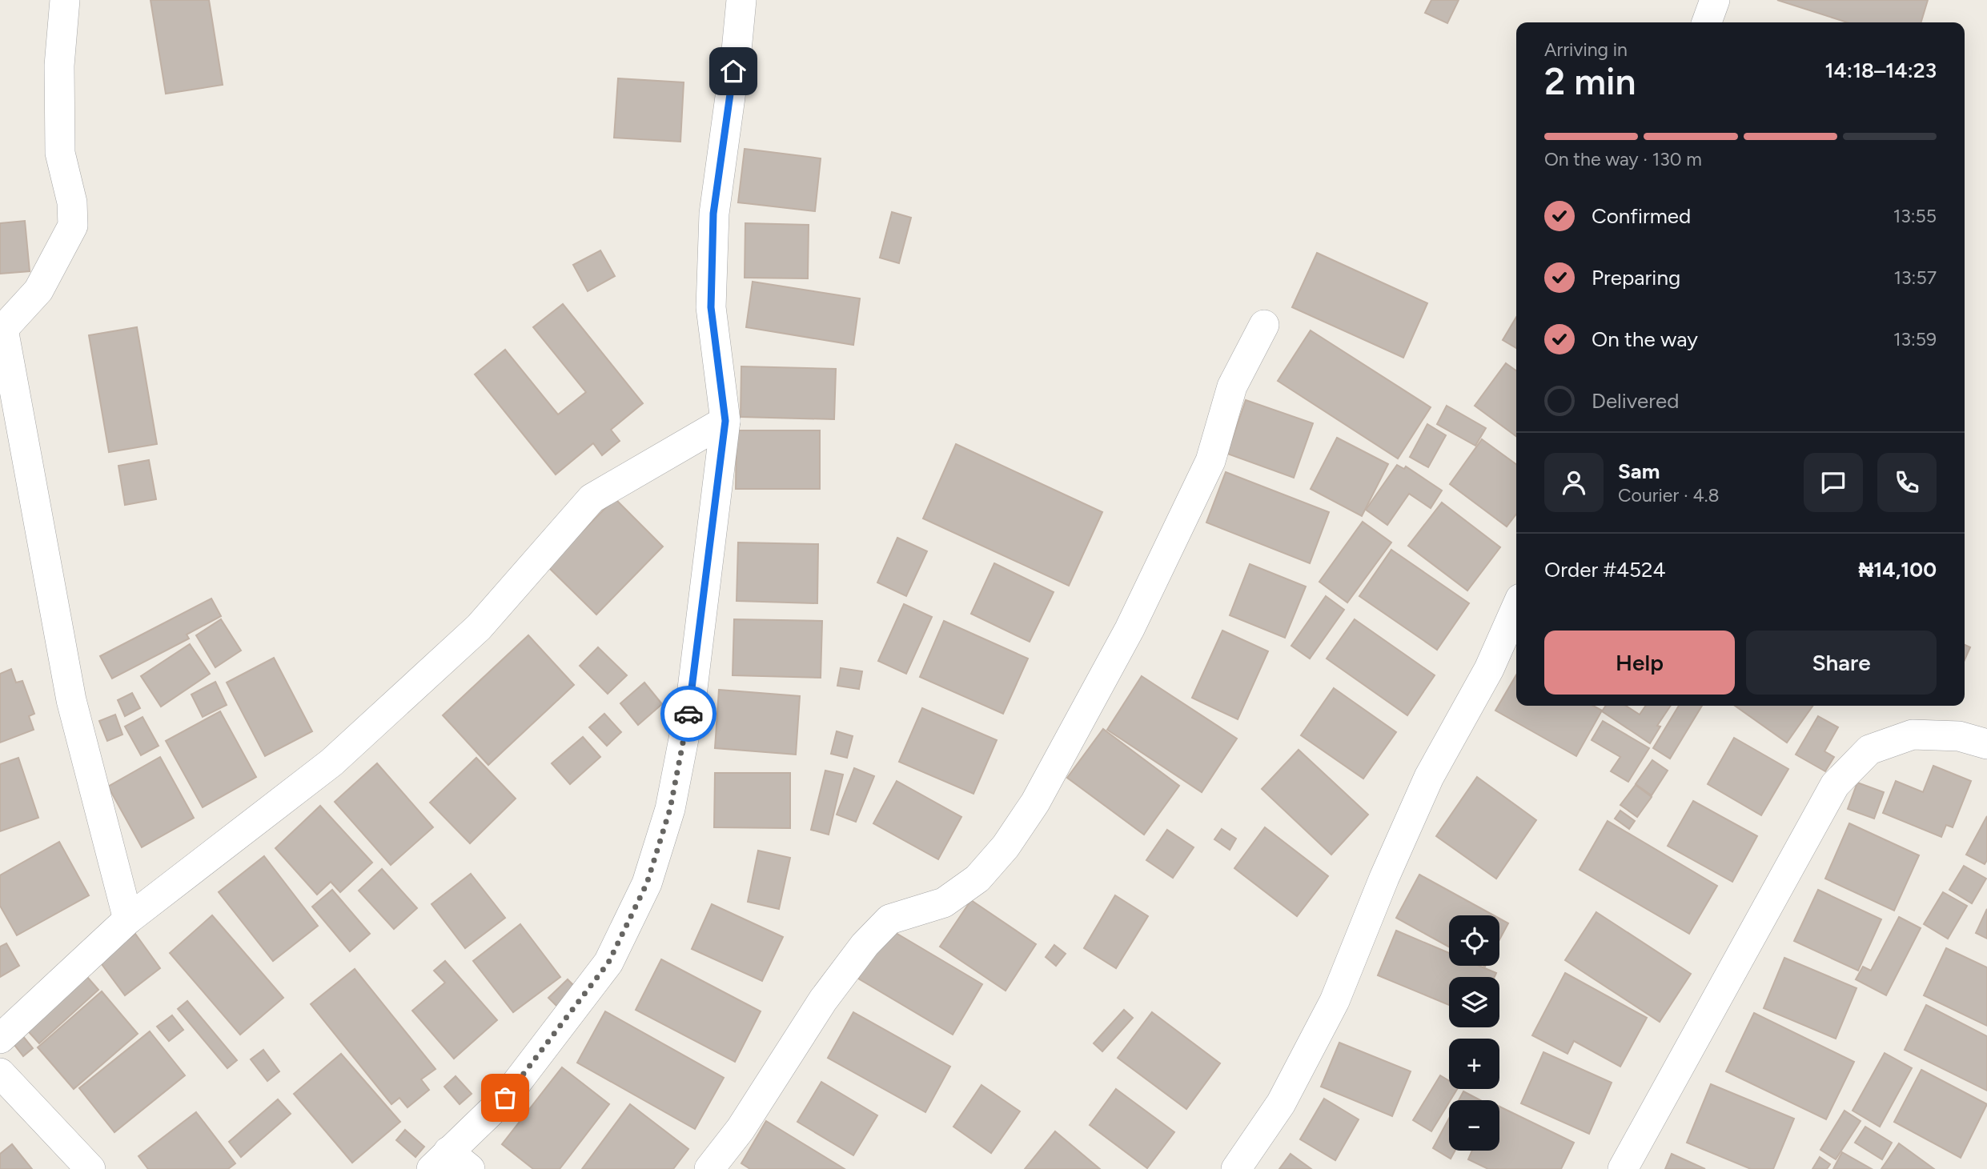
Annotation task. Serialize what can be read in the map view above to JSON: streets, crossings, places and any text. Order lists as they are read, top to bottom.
{
  "page": {
    "heading": ["2 min", "Arriving in", "14:18–14:23"],
    "panel": [
      "Sam",
      "Courier · 4.8",
      "Order #4524",
      "₦14,100"
    ],
    "bar": "On the way · 130 m",
    "list": [
      ["Confirmed", "13:55"],
      ["Preparing", "13:57"],
      ["On the way", "13:59"],
      "Delivered"
    ],
    "buttons": ["Help", "Share"],
    "map_buttons": ["+", "−"]
  }
}
